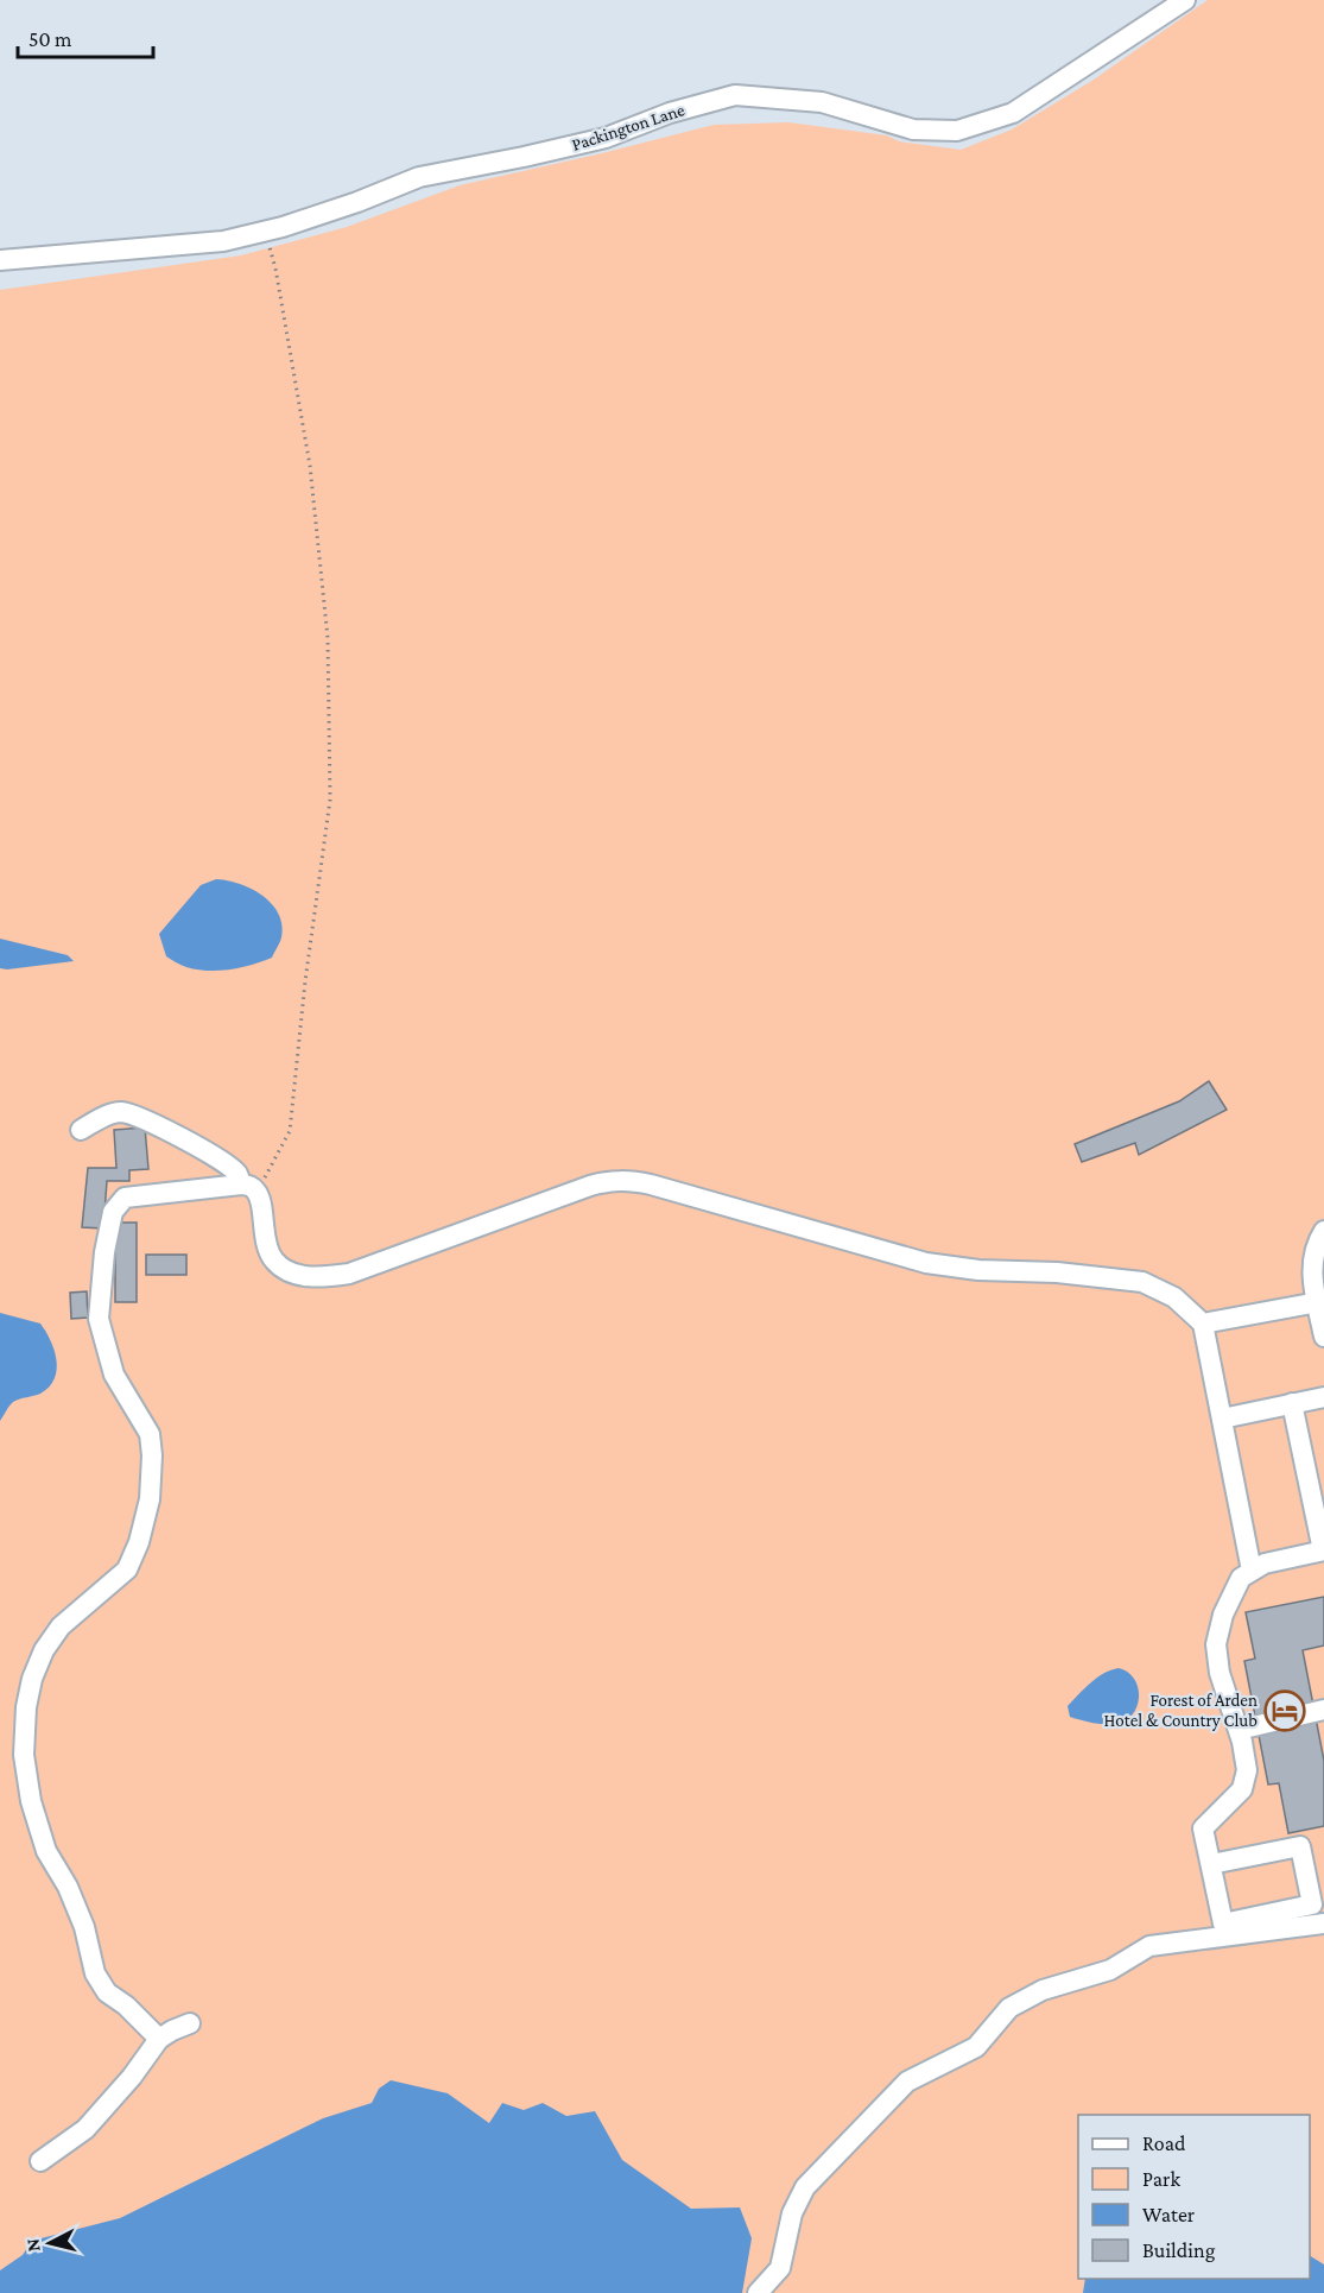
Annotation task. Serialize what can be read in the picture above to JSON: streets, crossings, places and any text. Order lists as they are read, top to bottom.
{
  "streets": {
    "street": ["Packington Lane"]
  },
  "places": {
    "hotel": ["Forest of Arden Hotel & Country Club"]
  },
  "legend": [
    "Road",
    "Park",
    "Water",
    "Building"
  ],
  "scale_bar": "50 m",
  "north": "left"
}
